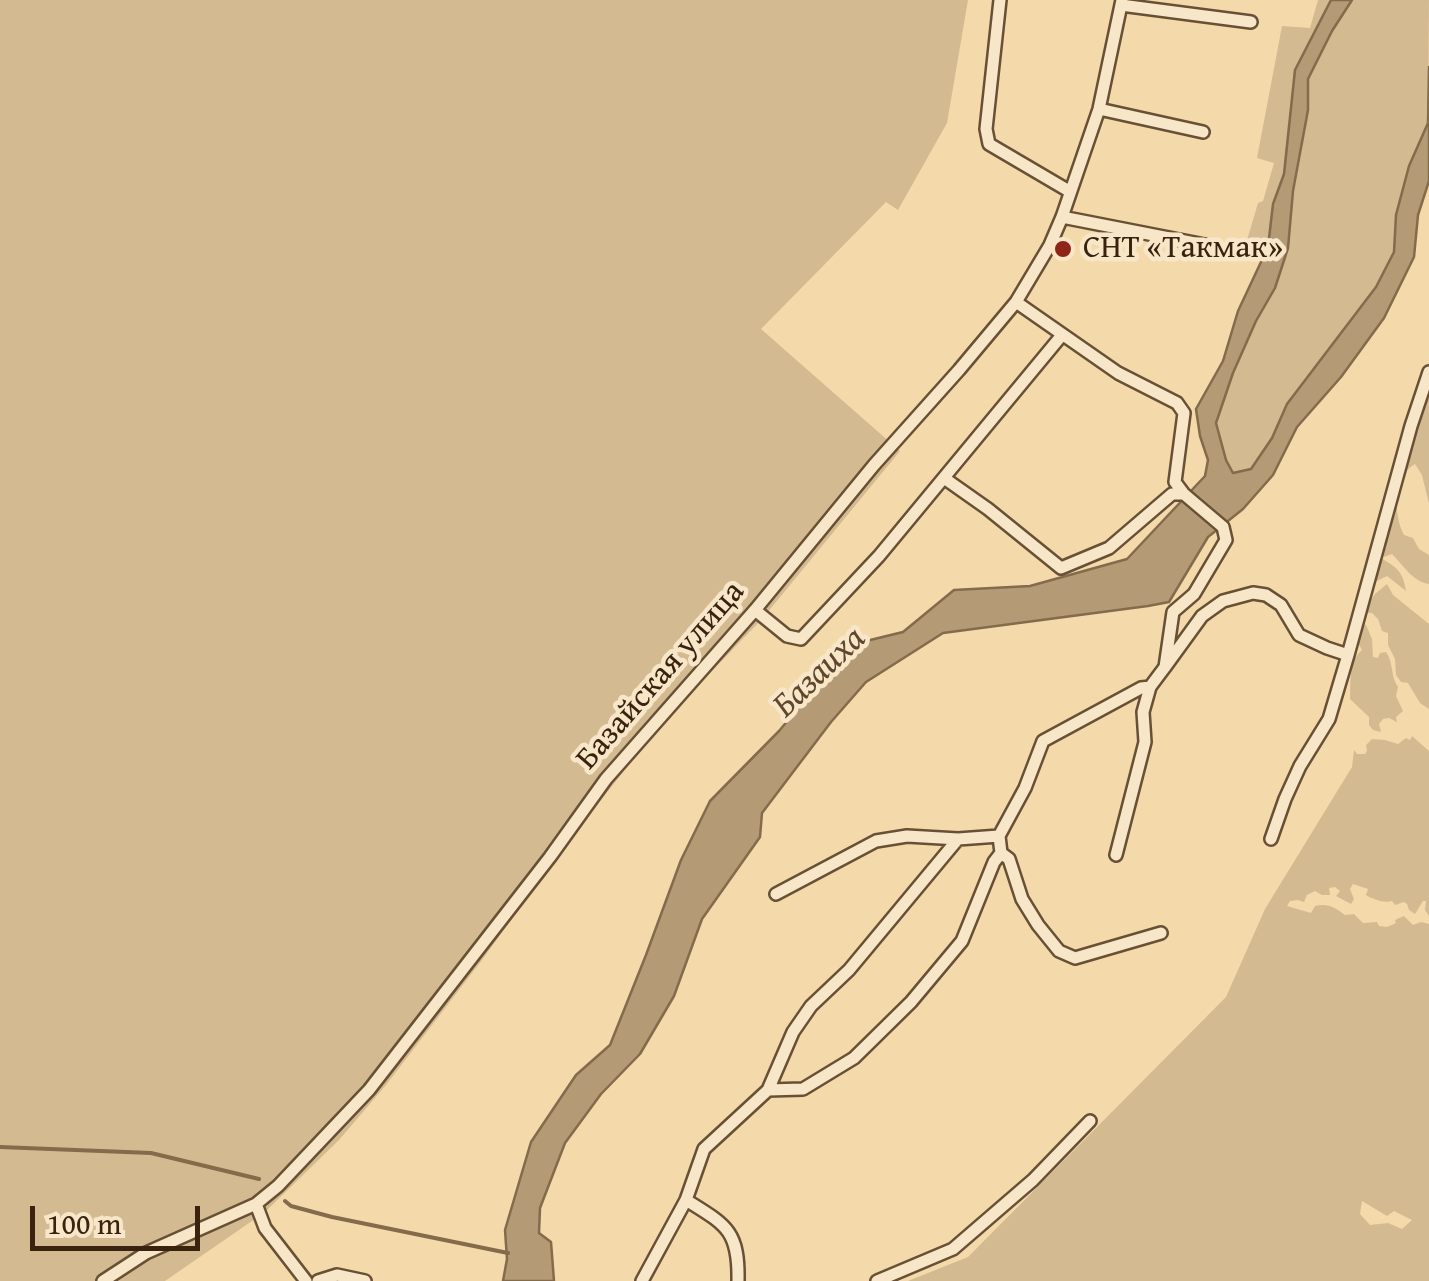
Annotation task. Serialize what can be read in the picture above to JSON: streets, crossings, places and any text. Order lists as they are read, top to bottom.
{
  "streets": {
    "street": ["Базайская улица"]
  },
  "water": ["Базаиха"],
  "places": ["СНТ «Такмак»"],
  "scale_bar": "100 m"
}
